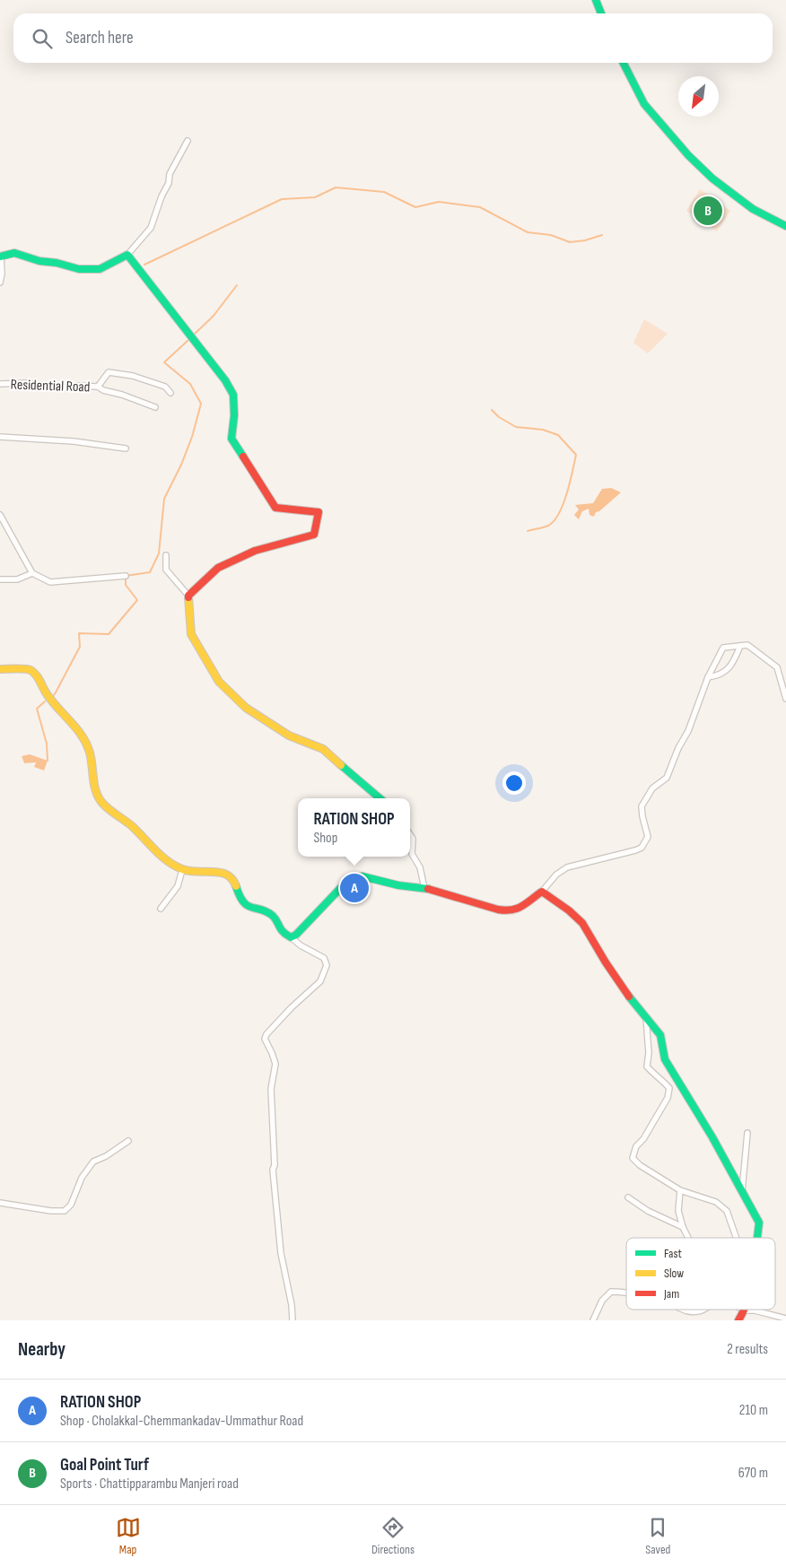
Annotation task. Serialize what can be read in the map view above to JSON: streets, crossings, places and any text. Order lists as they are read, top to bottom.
{
  "streets": {
    "street": ["Residential Road"]
  },
  "legend": ["Fast", "Slow", "Jam"],
  "north": "bottom left",
  "page": {
    "search": "Search here",
    "pins": ["B", "A"],
    "popup": ["RATION SHOP", "Shop"],
    "heading": ["Nearby", "2 results"],
    "list": [
      {
        "mark": "A",
        "name": "RATION SHOP",
        "note": "Shop · Cholakkal-Chemmankadav-Ummathur Road",
        "value": "210 m"
      },
      {
        "mark": "B",
        "name": "Goal Point Turf",
        "note": "Sports · Chattipparambu Manjeri road",
        "value": "670 m"
      }
    ],
    "nav": ["Map", "Directions", "Saved"]
  }
}
